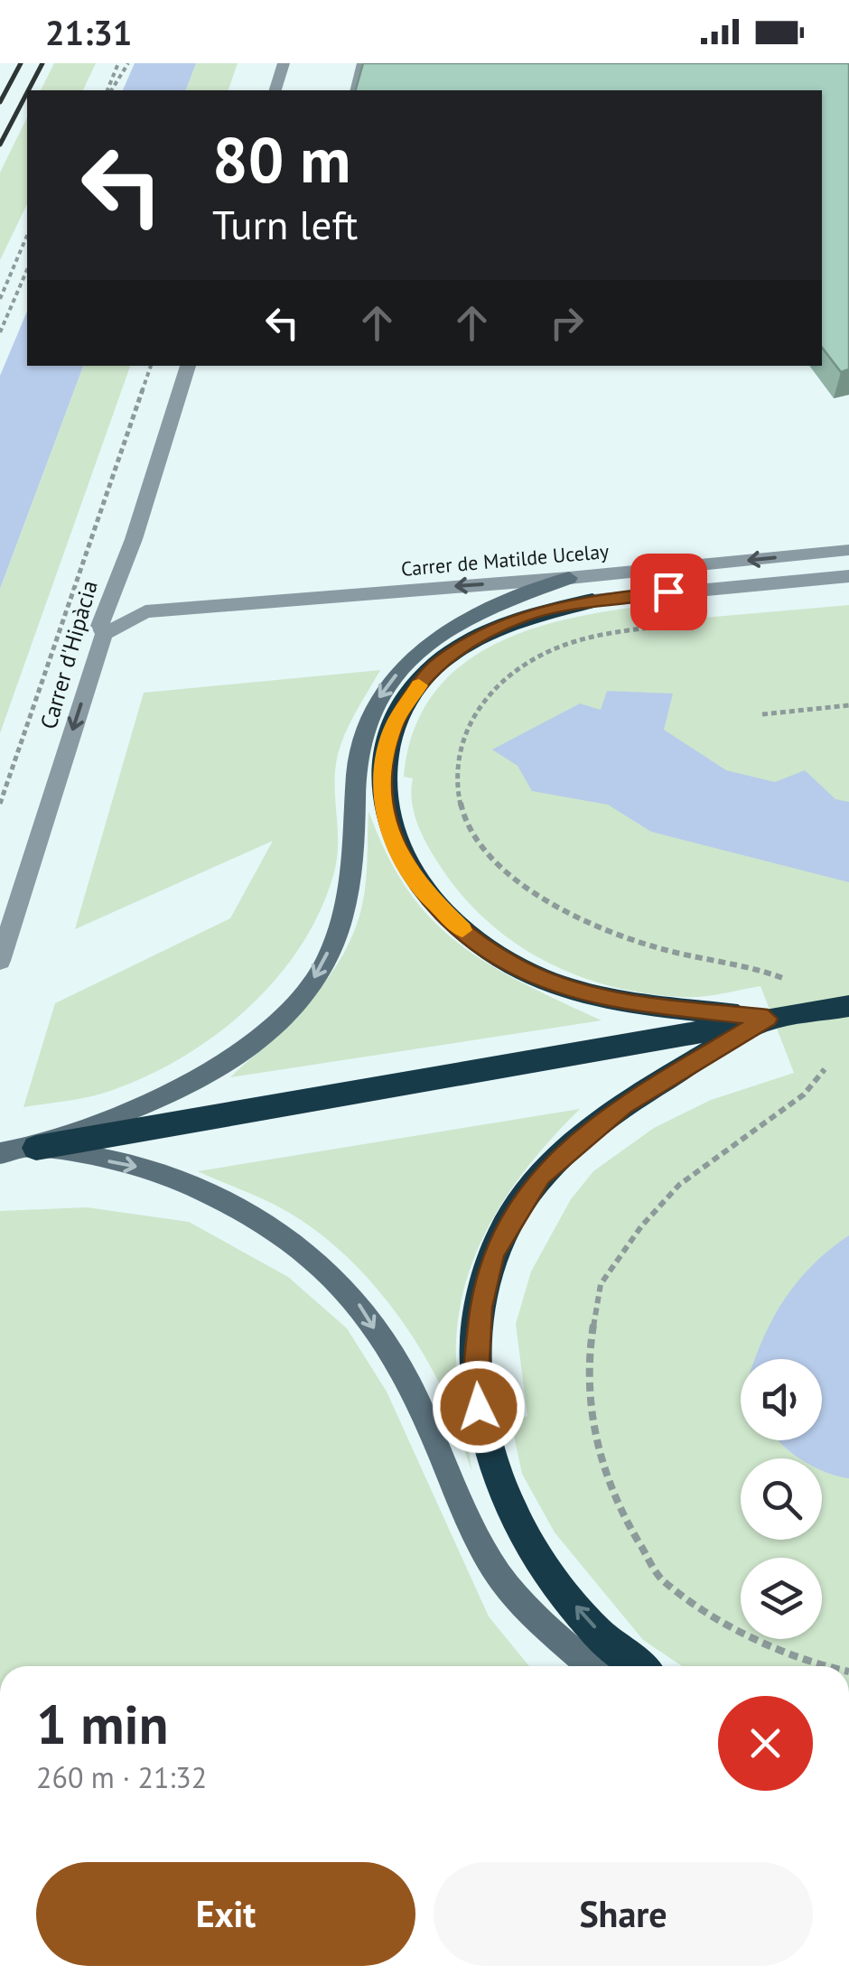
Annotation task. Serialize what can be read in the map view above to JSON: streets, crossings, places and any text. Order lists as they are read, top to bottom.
{
  "streets": {
    "street": ["Carrer de Matilde Ucelay", "Carrer d'Hipàcia"]
  },
  "crossings": [
    ["Carrer de Matilde Ucelay", "Carrer d'Hipàcia"]
  ],
  "one_way": ["Carrer d'Hipàcia"],
  "page": {
    "status": "21:31",
    "turn": ["80 m", "Turn left"],
    "heading": ["1 min", "260 m · 21:32"],
    "buttons": ["Exit", "Share"]
  }
}
